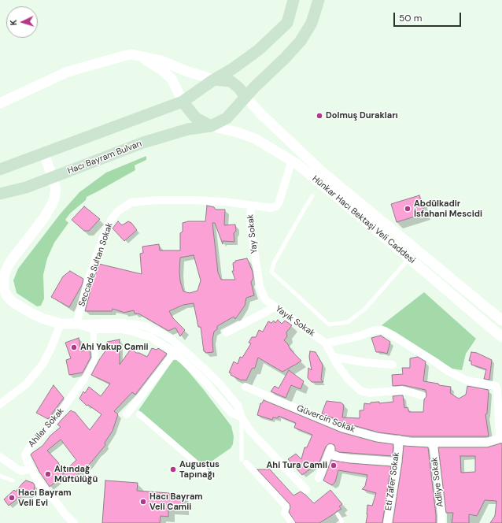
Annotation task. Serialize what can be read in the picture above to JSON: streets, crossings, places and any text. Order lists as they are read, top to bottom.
{
  "streets": {
    "main road": ["Hacı Bayram Bulvarı"],
    "street": [
      "Hünkar Hacı Bektaşi Veli Caddesi",
      "Yay Sokak",
      "Seccade Sultan Sokak",
      "Yayık Sokak",
      "Güvercin Sokak",
      "Ahiler Sokak",
      "Eti Zafer Sokak",
      "Adliye Sokak"
    ]
  },
  "crossings": [
    ["Hacı Bayram Bulvarı", "Hünkar Hacı Bektaşi Veli Caddesi"],
    ["Yay Sokak", "Seccade Sultan Sokak"],
    ["Yay Sokak", "Yayık Sokak"],
    ["Güvercin Sokak", "Eti Zafer Sokak"],
    ["Güvercin Sokak", "Adliye Sokak"]
  ],
  "places": [
    "Dolmuş Durakları",
    "Abdülkadir İsfahani Mescidi",
    "Ahi Yakup Camii",
    "Ahi Tura Camii",
    "Augustus Tapınağı",
    "Altındağ Müftülüğü",
    "Hacı Bayram Veli Evi",
    "Hacı Bayram Veli Camii"
  ],
  "scale_bar": "50 m",
  "north": "left"
}
